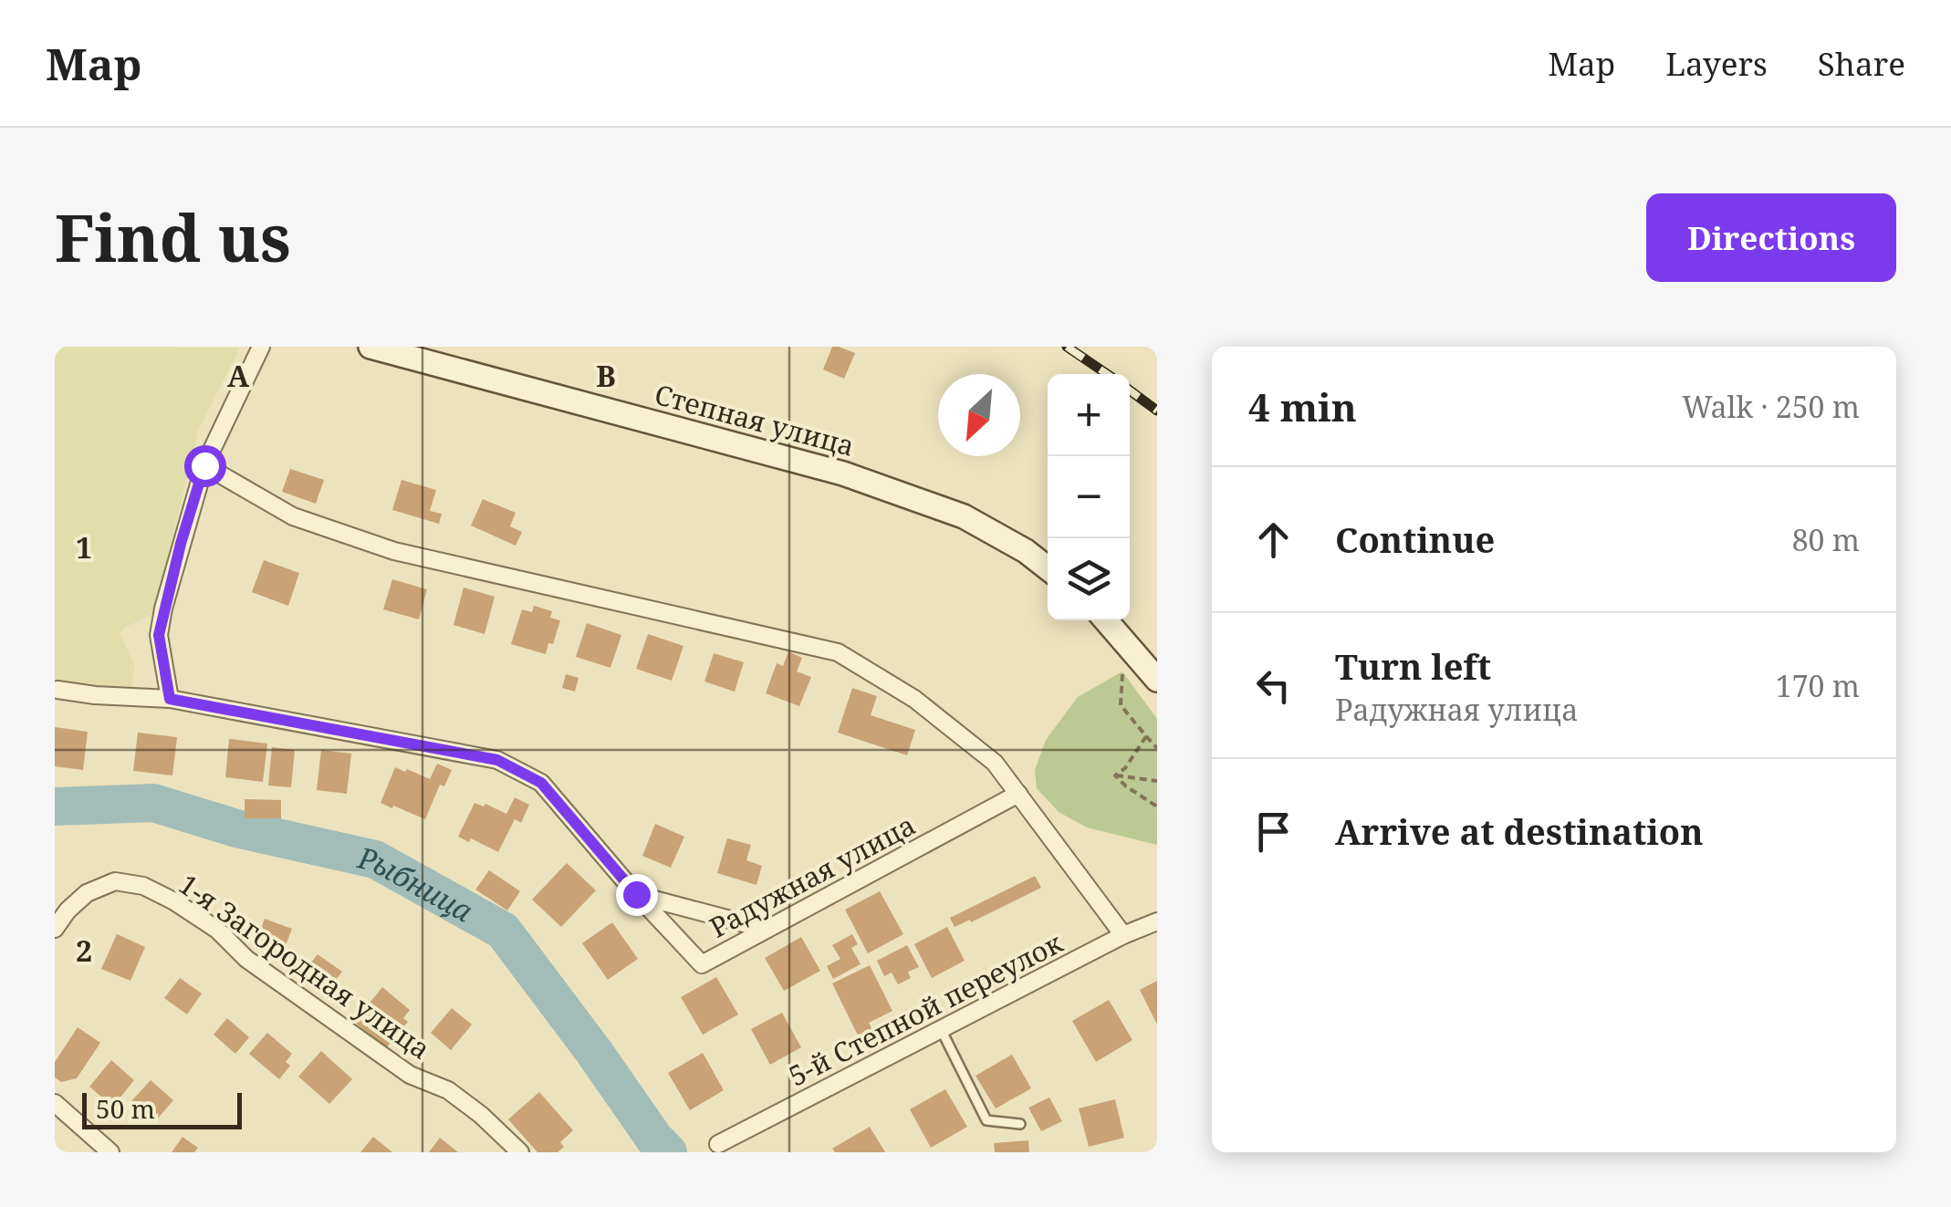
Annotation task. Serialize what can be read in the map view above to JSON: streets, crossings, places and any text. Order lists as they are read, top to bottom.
{
  "streets": {
    "main road": ["Степная улица"],
    "street": ["Радужная улица", "1-я Загородная улица", "5-й Степной переулок"]
  },
  "water": ["Рыбница"],
  "scale_bar": "50 m",
  "north": "bottom left",
  "page": {
    "header": "Map",
    "nav": ["Map", "Layers", "Share"],
    "title": "Find us",
    "buttons": "Directions",
    "heading": ["4 min", "Walk · 250 m"],
    "map_buttons": ["+", "−"],
    "list": [
      ["Continue", "80 m"],
      ["Turn left", "Радужная улица", "170 m"],
      "Arrive at destination"
    ],
    "scale": "50 m"
  },
  "grid": {
    "columns": ["A", "B"],
    "rows": ["1", "2"]
  }
}
